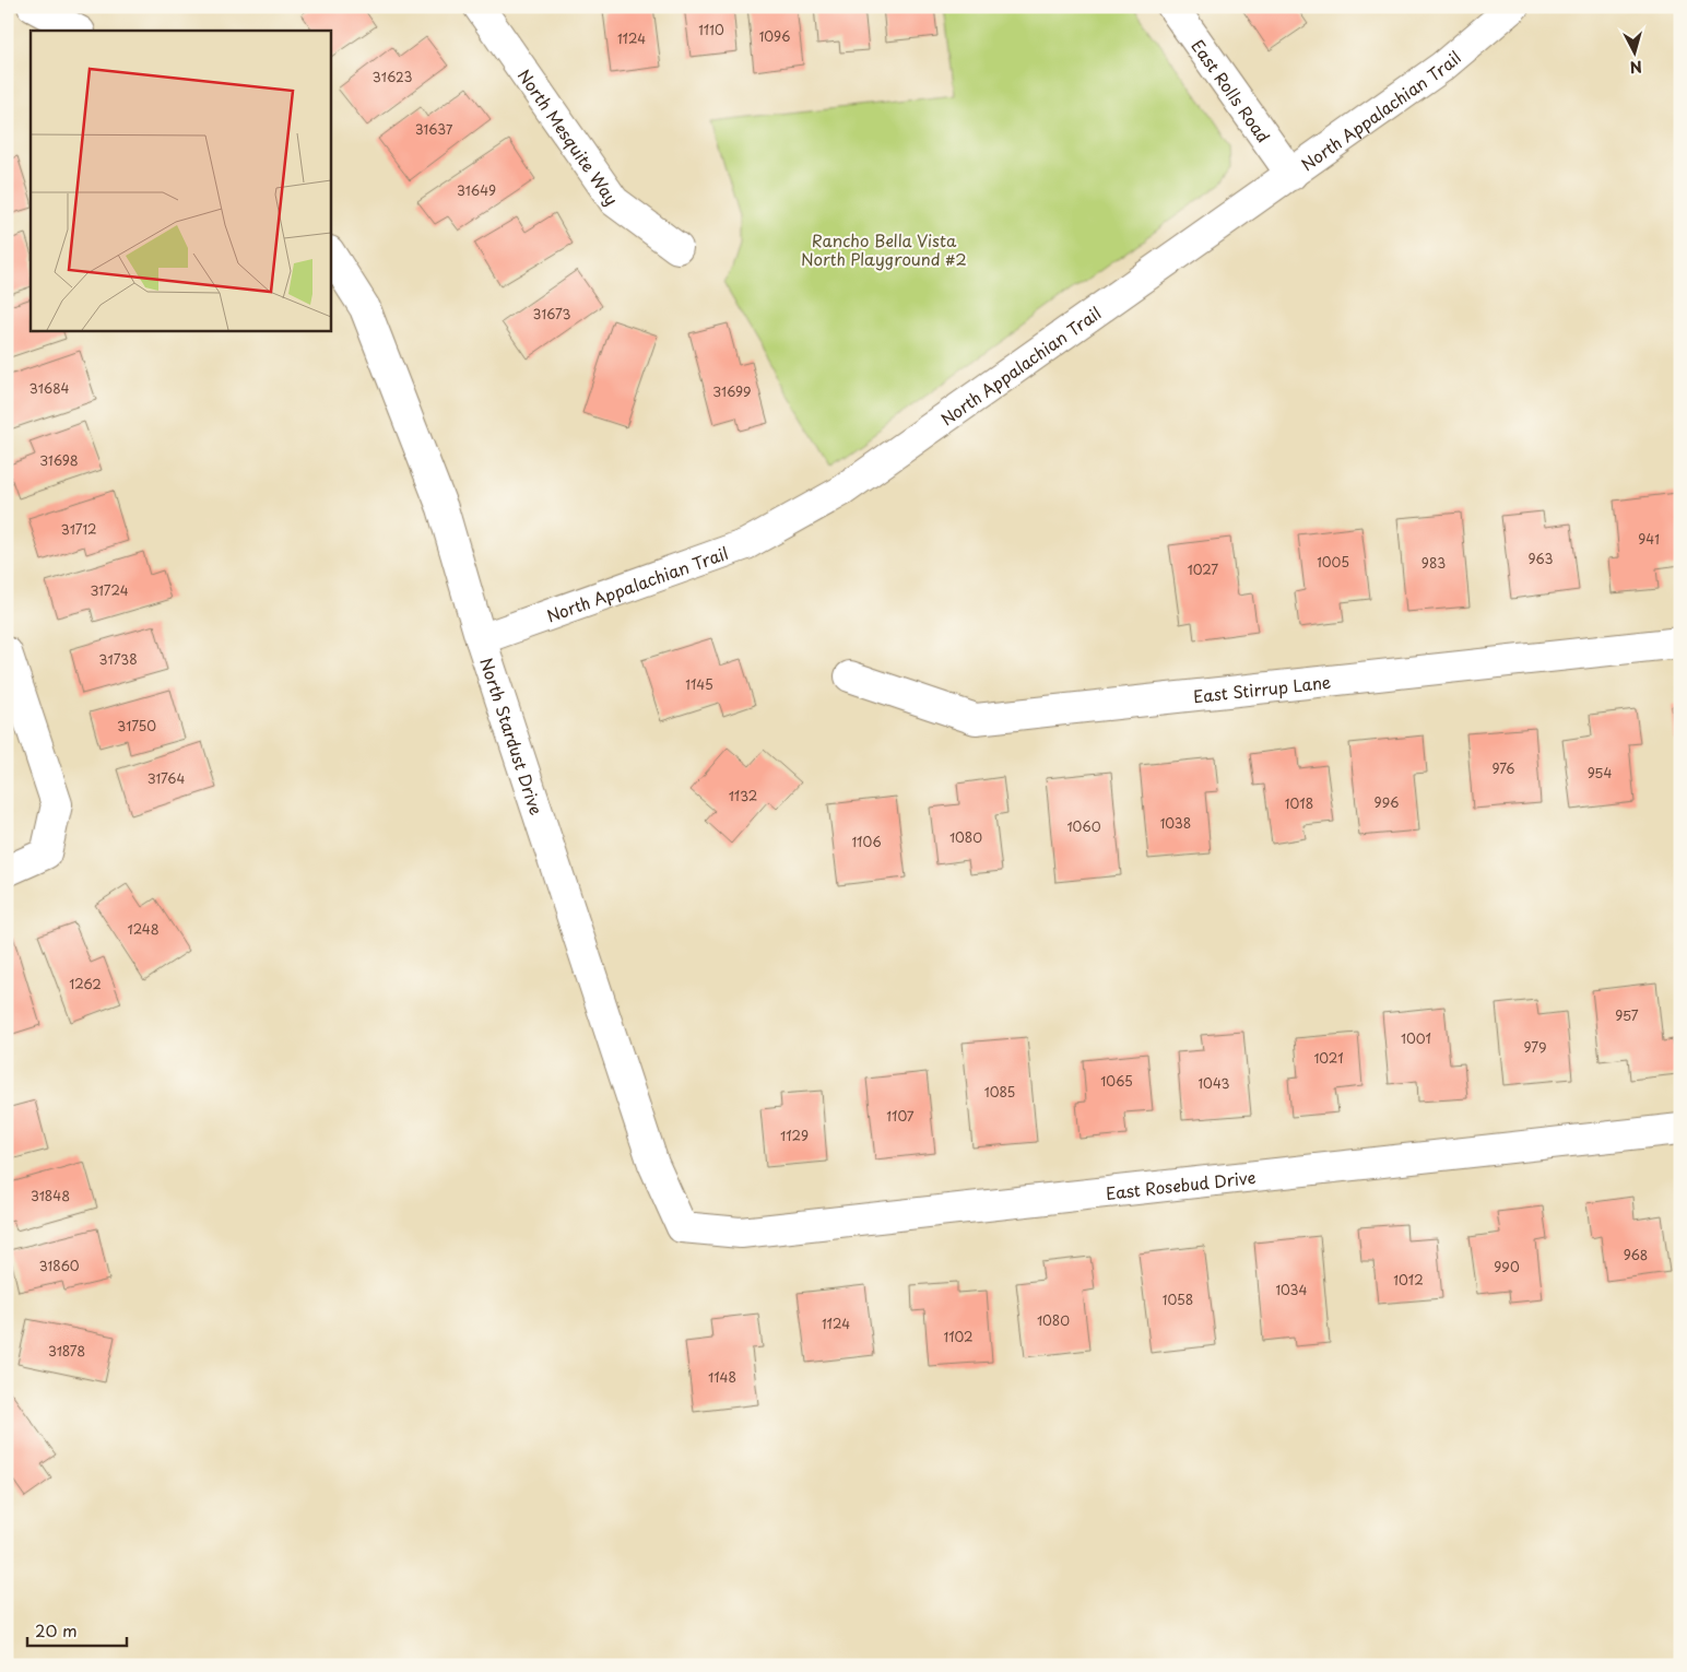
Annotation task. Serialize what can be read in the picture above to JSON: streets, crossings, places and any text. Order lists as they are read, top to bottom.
{
  "streets": {
    "street": [
      "East Rolls Road",
      "North Appalachian Trail",
      "North Mesquite Way",
      "East Stirrup Lane",
      "North Stardust Drive",
      "East Rosebud Drive"
    ]
  },
  "crossings": [
    ["East Rolls Road", "North Appalachian Trail"],
    ["North Appalachian Trail", "North Stardust Drive"],
    ["North Stardust Drive", "East Rosebud Drive"]
  ],
  "parks": ["Rancho Bella Vista North Playground #2"],
  "house_numbers": [
    "1110",
    "1096",
    "1124",
    "31623",
    "31637",
    "31649",
    "31673",
    "31684",
    "31699",
    "31698",
    "31712",
    "941",
    "963",
    "1005",
    "983",
    "1027",
    "31724",
    "31738",
    "1145",
    "31750",
    "976",
    "954",
    "31764",
    "1132",
    "996",
    "1018",
    "1038",
    "1060",
    "1080",
    "1106",
    "1248",
    "1262",
    "957",
    "1001",
    "979",
    "1021",
    "1065",
    "1043",
    "1085",
    "1107",
    "1129",
    "31848",
    "968",
    "31860",
    "990",
    "1012",
    "1034",
    "1058",
    "1080",
    "1124",
    "1102",
    "31878",
    "1148"
  ],
  "scale_bar": "20 m",
  "north": "bottom"
}
